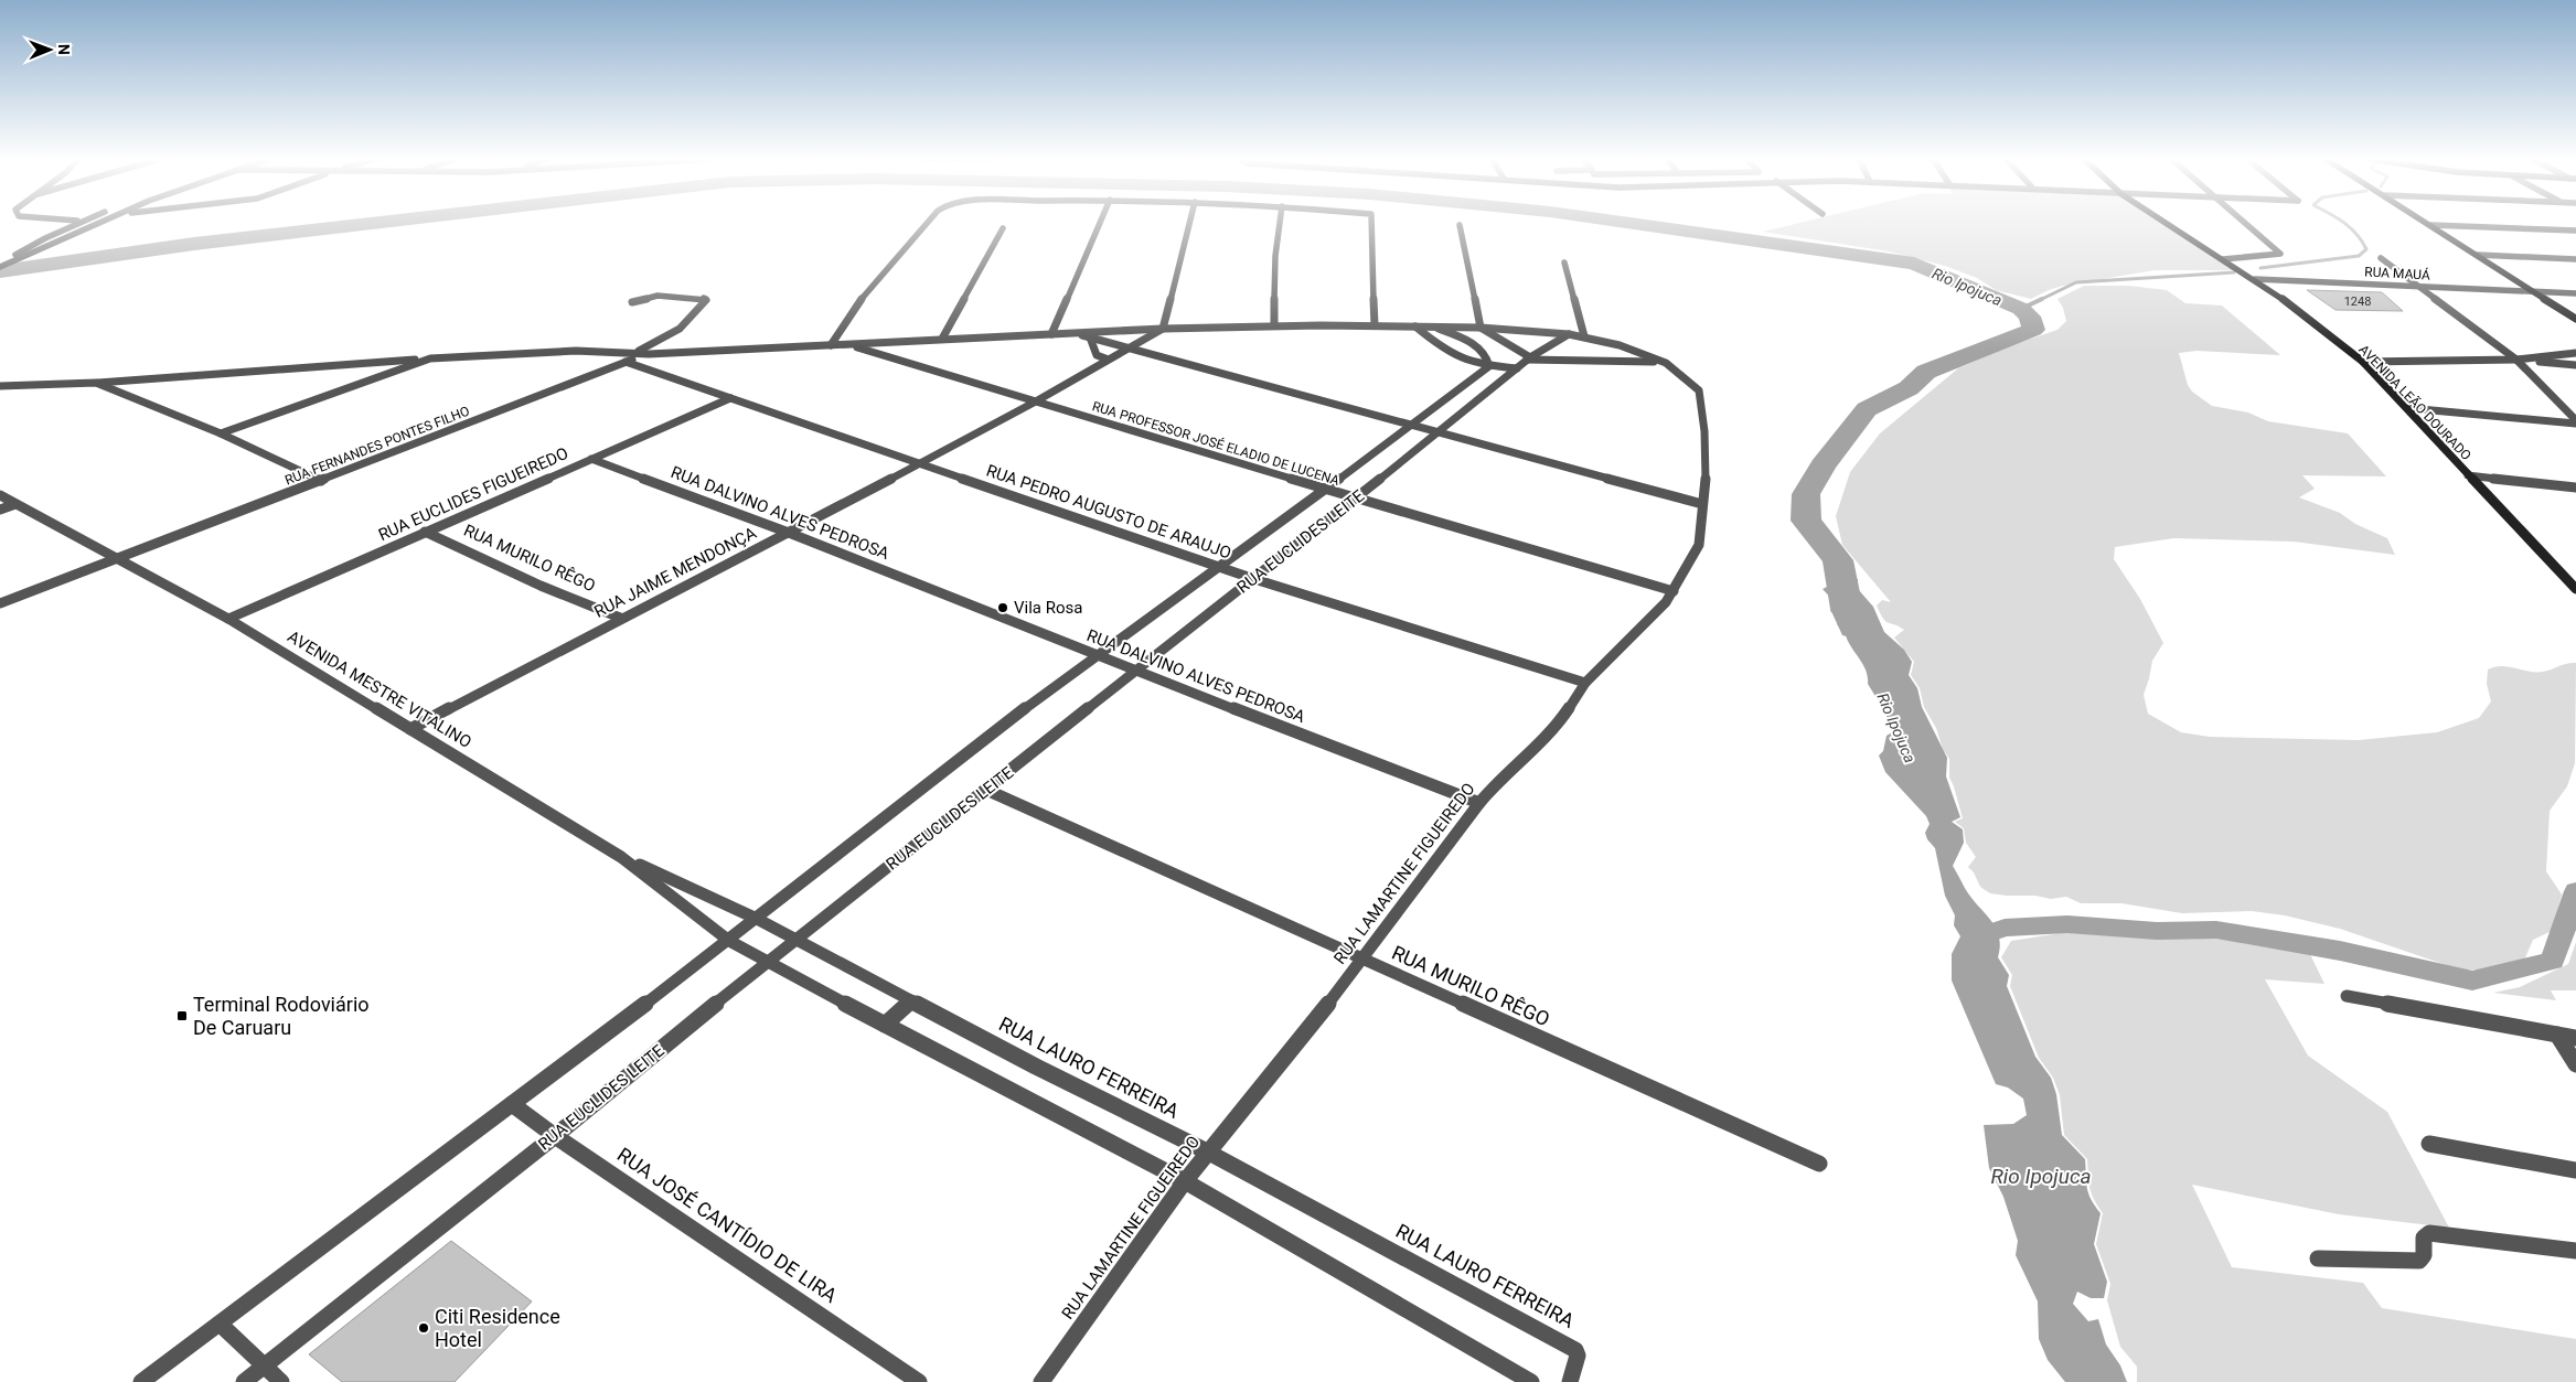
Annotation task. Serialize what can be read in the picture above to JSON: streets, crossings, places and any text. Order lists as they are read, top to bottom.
{
  "streets": {
    "main road": ["AVENIDA LEÃO DOURADO"],
    "street": [
      "RUA MAUÁ",
      "RUA PROFESSOR JOSÉ ELADIO DE LUCENA",
      "RUA FERNANDES PONTES FILHO",
      "RUA EUCLIDES FIGUEIREDO",
      "RUA PEDRO AUGUSTO DE ARAUJO",
      "RUA DALVINO ALVES PEDROSA",
      "RUA EUCLIDES LEITE",
      "RUA MURILO RÊGO",
      "RUA JAIME MENDONÇA",
      "AVENIDA MESTRE VITALINO",
      "RUA LAMARTINE FIGUEIREDO",
      "RUA LAURO FERREIRA",
      "RUA JOSÉ CANTÍDIO DE LIRA"
    ]
  },
  "crossings": [
    ["RUA MAUÁ", "AVENIDA LEÃO DOURADO"],
    ["RUA PROFESSOR JOSÉ ELADIO DE LUCENA", "RUA FERNANDES PONTES FILHO"],
    ["RUA PROFESSOR JOSÉ ELADIO DE LUCENA", "RUA EUCLIDES LEITE"],
    ["RUA PROFESSOR JOSÉ ELADIO DE LUCENA", "RUA JAIME MENDONÇA"],
    ["RUA PROFESSOR JOSÉ ELADIO DE LUCENA", "RUA LAMARTINE FIGUEIREDO"],
    ["RUA FERNANDES PONTES FILHO", "RUA PEDRO AUGUSTO DE ARAUJO"],
    ["RUA FERNANDES PONTES FILHO", "AVENIDA MESTRE VITALINO"],
    ["RUA EUCLIDES FIGUEIREDO", "RUA PEDRO AUGUSTO DE ARAUJO"],
    ["RUA EUCLIDES FIGUEIREDO", "RUA DALVINO ALVES PEDROSA"],
    ["RUA EUCLIDES FIGUEIREDO", "RUA MURILO RÊGO"],
    ["RUA EUCLIDES FIGUEIREDO", "AVENIDA MESTRE VITALINO"],
    ["RUA PEDRO AUGUSTO DE ARAUJO", "RUA EUCLIDES LEITE"],
    ["RUA PEDRO AUGUSTO DE ARAUJO", "RUA JAIME MENDONÇA"],
    ["RUA PEDRO AUGUSTO DE ARAUJO", "RUA LAMARTINE FIGUEIREDO"],
    ["RUA DALVINO ALVES PEDROSA", "RUA EUCLIDES LEITE"],
    ["RUA DALVINO ALVES PEDROSA", "RUA JAIME MENDONÇA"],
    ["RUA DALVINO ALVES PEDROSA", "RUA LAMARTINE FIGUEIREDO"],
    ["RUA EUCLIDES LEITE", "RUA MURILO RÊGO"],
    ["RUA EUCLIDES LEITE", "AVENIDA MESTRE VITALINO"],
    ["RUA EUCLIDES LEITE", "RUA LAURO FERREIRA"],
    ["RUA EUCLIDES LEITE", "RUA JOSÉ CANTÍDIO DE LIRA"],
    ["RUA MURILO RÊGO", "RUA JAIME MENDONÇA"],
    ["RUA MURILO RÊGO", "RUA LAMARTINE FIGUEIREDO"],
    ["RUA JAIME MENDONÇA", "AVENIDA MESTRE VITALINO"],
    ["AVENIDA MESTRE VITALINO", "RUA LAURO FERREIRA"],
    ["RUA LAMARTINE FIGUEIREDO", "RUA LAURO FERREIRA"]
  ],
  "water": ["Rio Ipojuca"],
  "places": {
    "other": ["Vila Rosa", "Citi Residence Hotel"],
    "transit": ["Terminal Rodoviário De Caruaru"]
  },
  "house_numbers": ["1248"],
  "north": "right"
}
